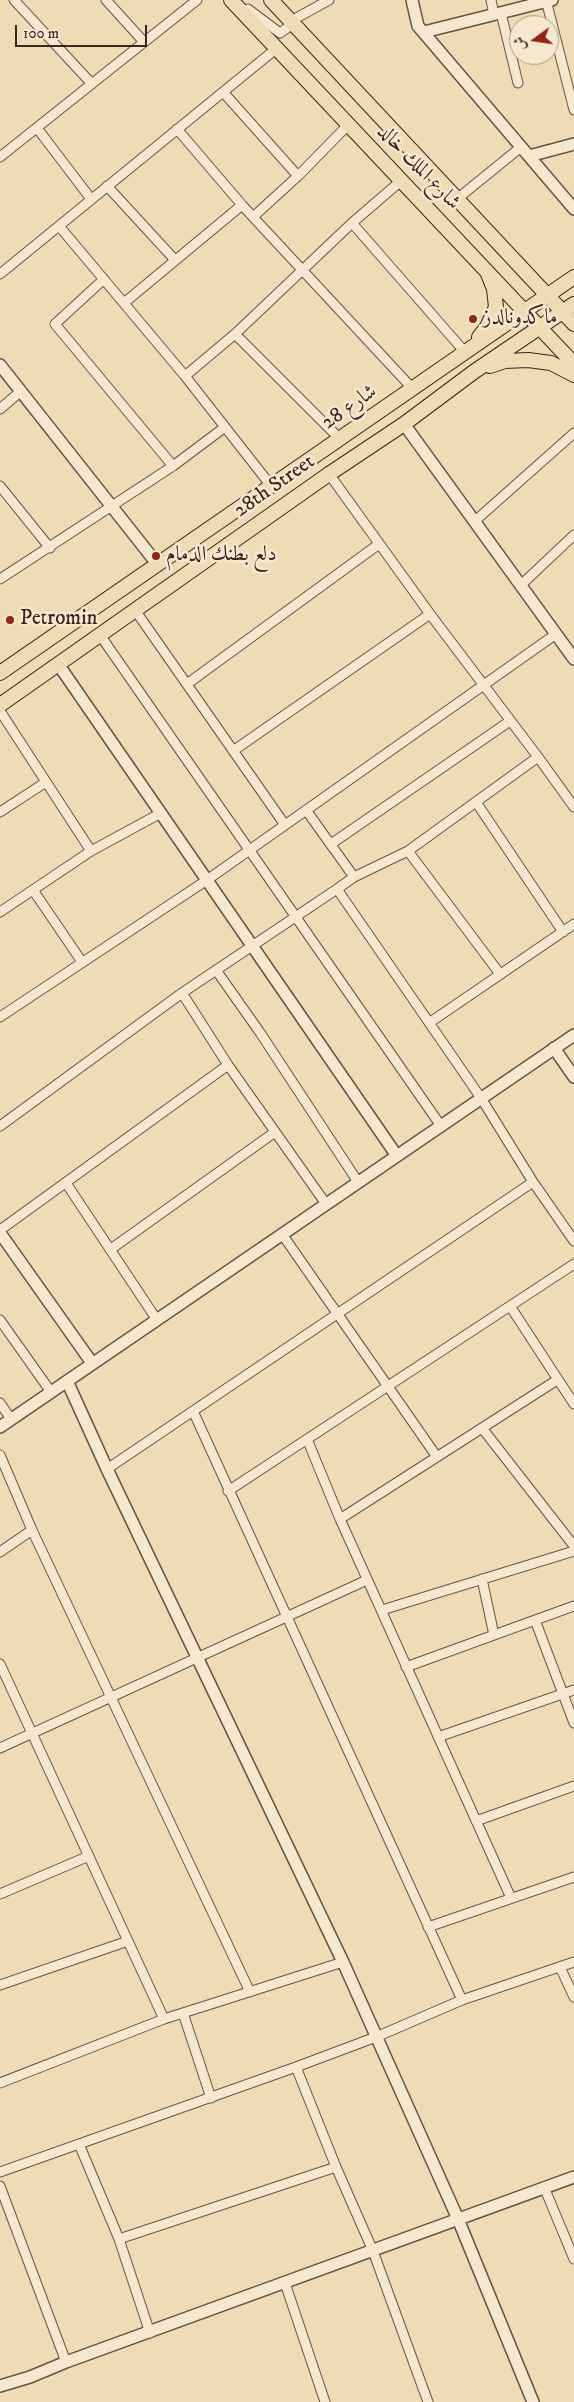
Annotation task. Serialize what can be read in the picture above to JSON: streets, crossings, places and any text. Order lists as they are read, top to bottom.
{
  "streets": {
    "main road": ["شارع الملك خالد", "شارع 28", "28th Street"]
  },
  "crossings": [
    ["شارع الملك خالد", "شارع 28"],
    ["شارع الملك خالد", "28th Street"]
  ],
  "places": ["ماكدونالدز", "دلع بطنك الدمام", "Petromin"],
  "scale_bar": "100 m",
  "north": "left"
}
